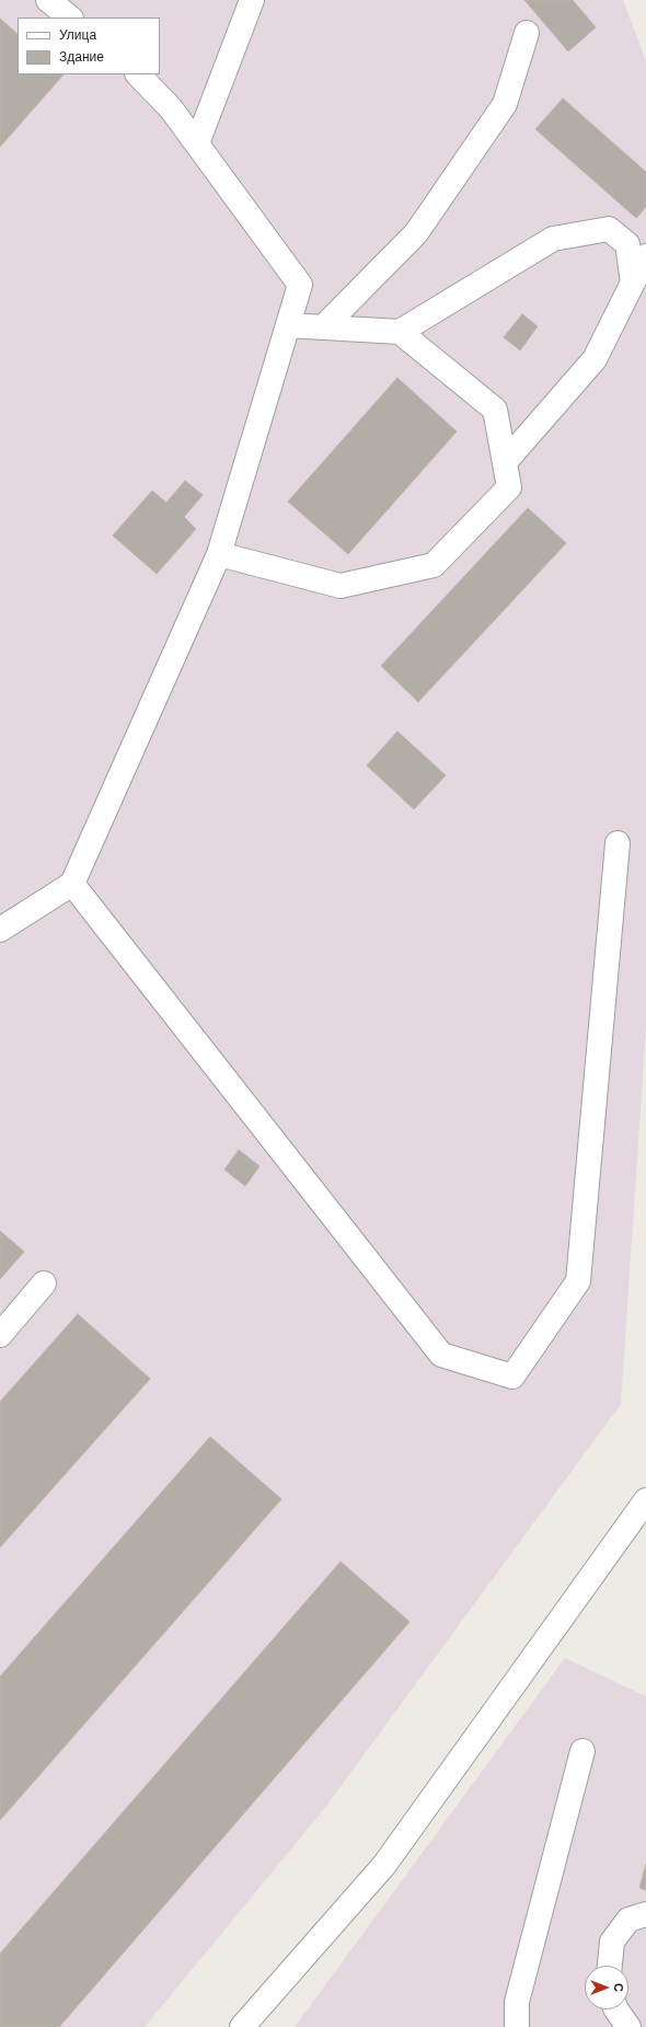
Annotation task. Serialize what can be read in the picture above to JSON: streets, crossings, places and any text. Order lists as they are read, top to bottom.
{
  "legend": ["Улица", "Здание"],
  "north": "right"
}
